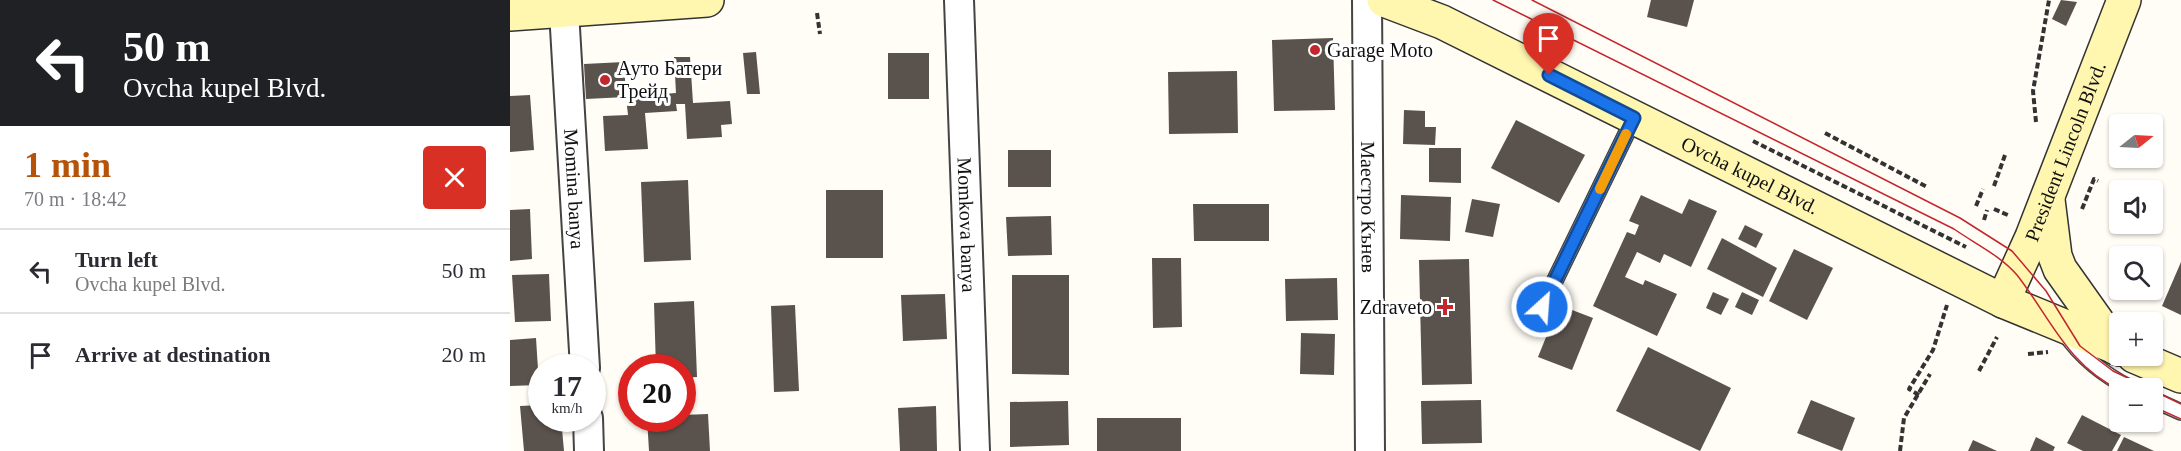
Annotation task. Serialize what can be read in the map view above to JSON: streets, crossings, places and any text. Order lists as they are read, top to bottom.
{
  "streets": {
    "main road": ["President Lincoln Blvd.", "Ovcha kupel Blvd."],
    "street": ["Momina banya", "Маестро Кънев", "Momkova banya"]
  },
  "crossings": [
    ["President Lincoln Blvd.", "Ovcha kupel Blvd."]
  ],
  "places": {
    "other": ["Garage Moto", "Ауто Батери Трейд"],
    "health": ["Zdraveto"]
  },
  "north": "right",
  "page": {
    "turn": ["50 m", "Ovcha kupel Blvd."],
    "map_buttons": ["+", "−"],
    "heading": ["1 min", "70 m · 18:42"],
    "list": [
      {
        "name": "Turn left",
        "note": "Ovcha kupel Blvd.",
        "value": "50 m"
      },
      {
        "name": "Arrive at destination",
        "value": "20 m"
      }
    ],
    "speed": "17 km/h",
    "limit": "20"
  }
}
